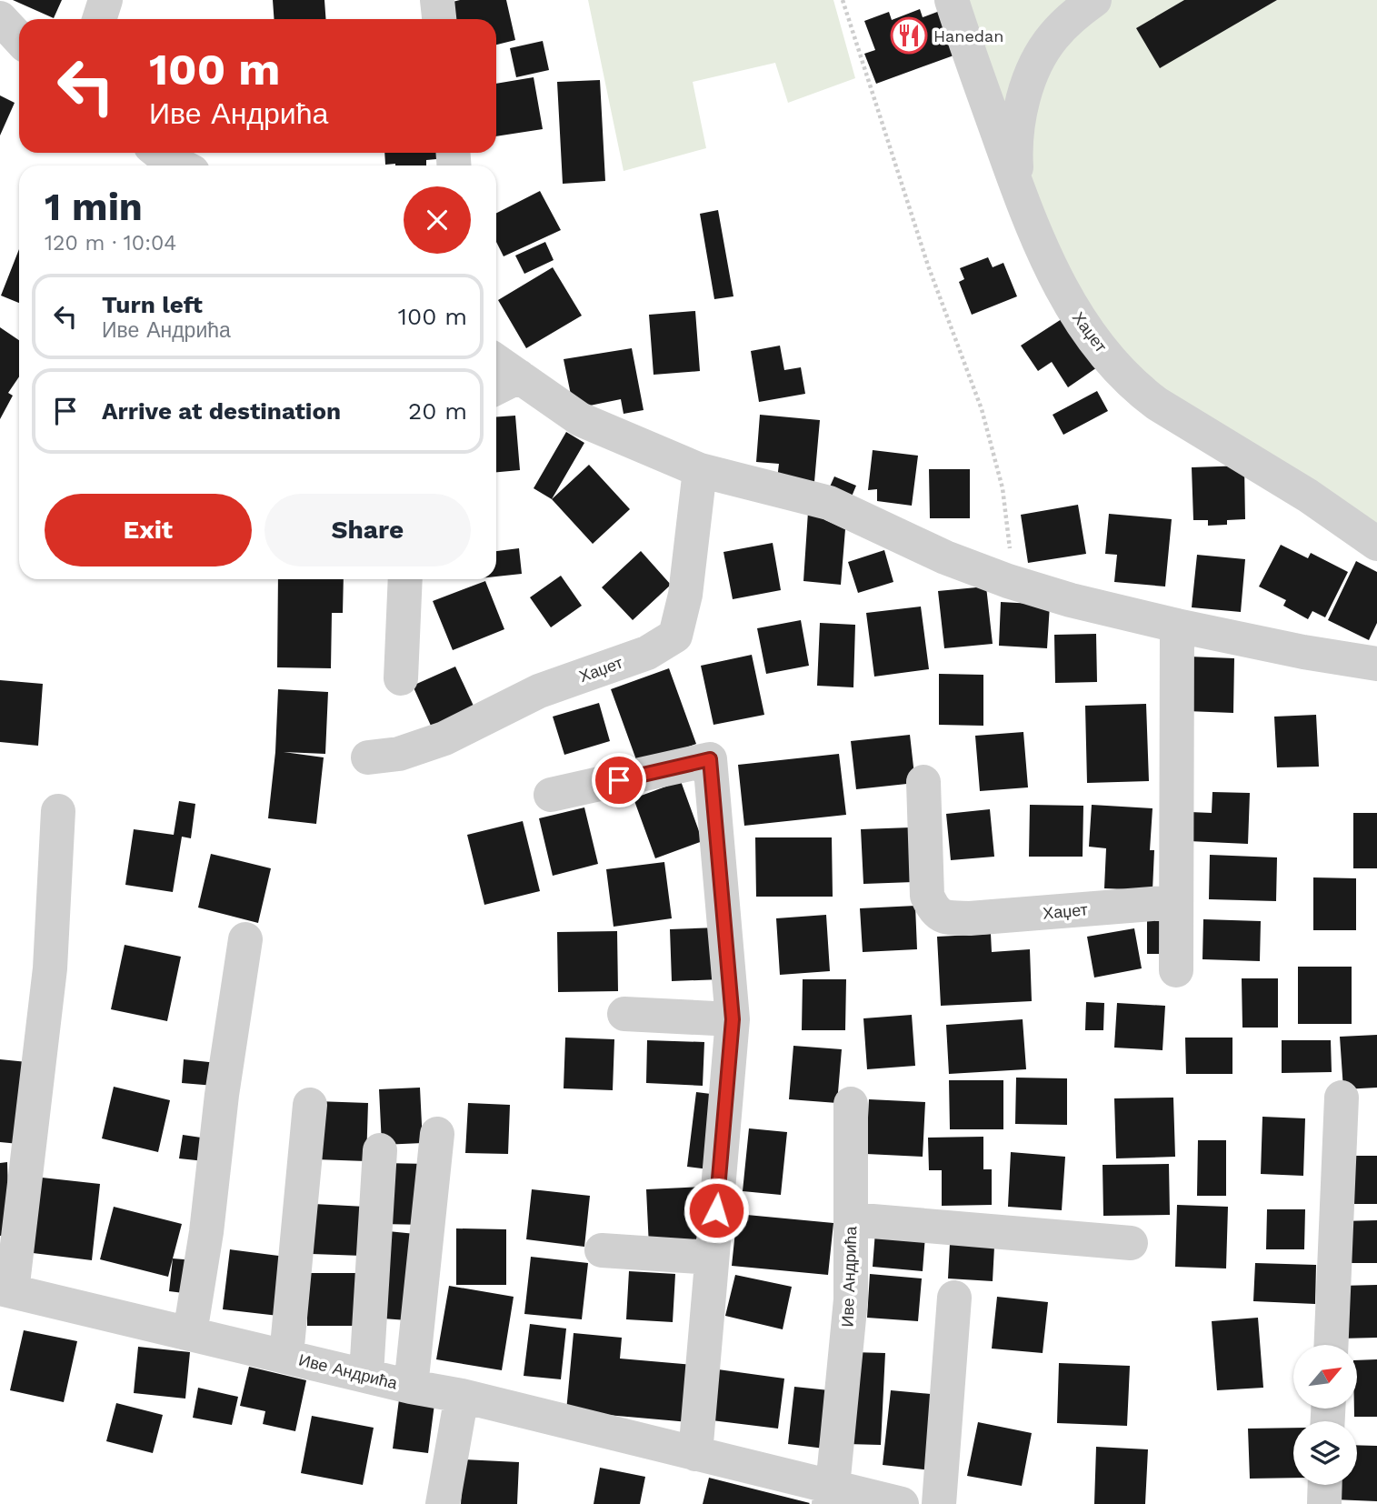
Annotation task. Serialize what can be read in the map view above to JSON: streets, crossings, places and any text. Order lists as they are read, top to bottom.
{
  "streets": {
    "street": ["Хаџет", "Иве Андрића"]
  },
  "places": {
    "restaurant": ["Hanedan"]
  },
  "north": "top right",
  "page": {
    "turn": ["100 m", "Иве Андрића"],
    "heading": ["1 min", "120 m · 10:04"],
    "list": [
      {
        "name": "Turn left",
        "note": "Иве Андрића",
        "value": "100 m"
      },
      {
        "name": "Arrive at destination",
        "value": "20 m"
      }
    ],
    "buttons": ["Exit", "Share"]
  }
}
